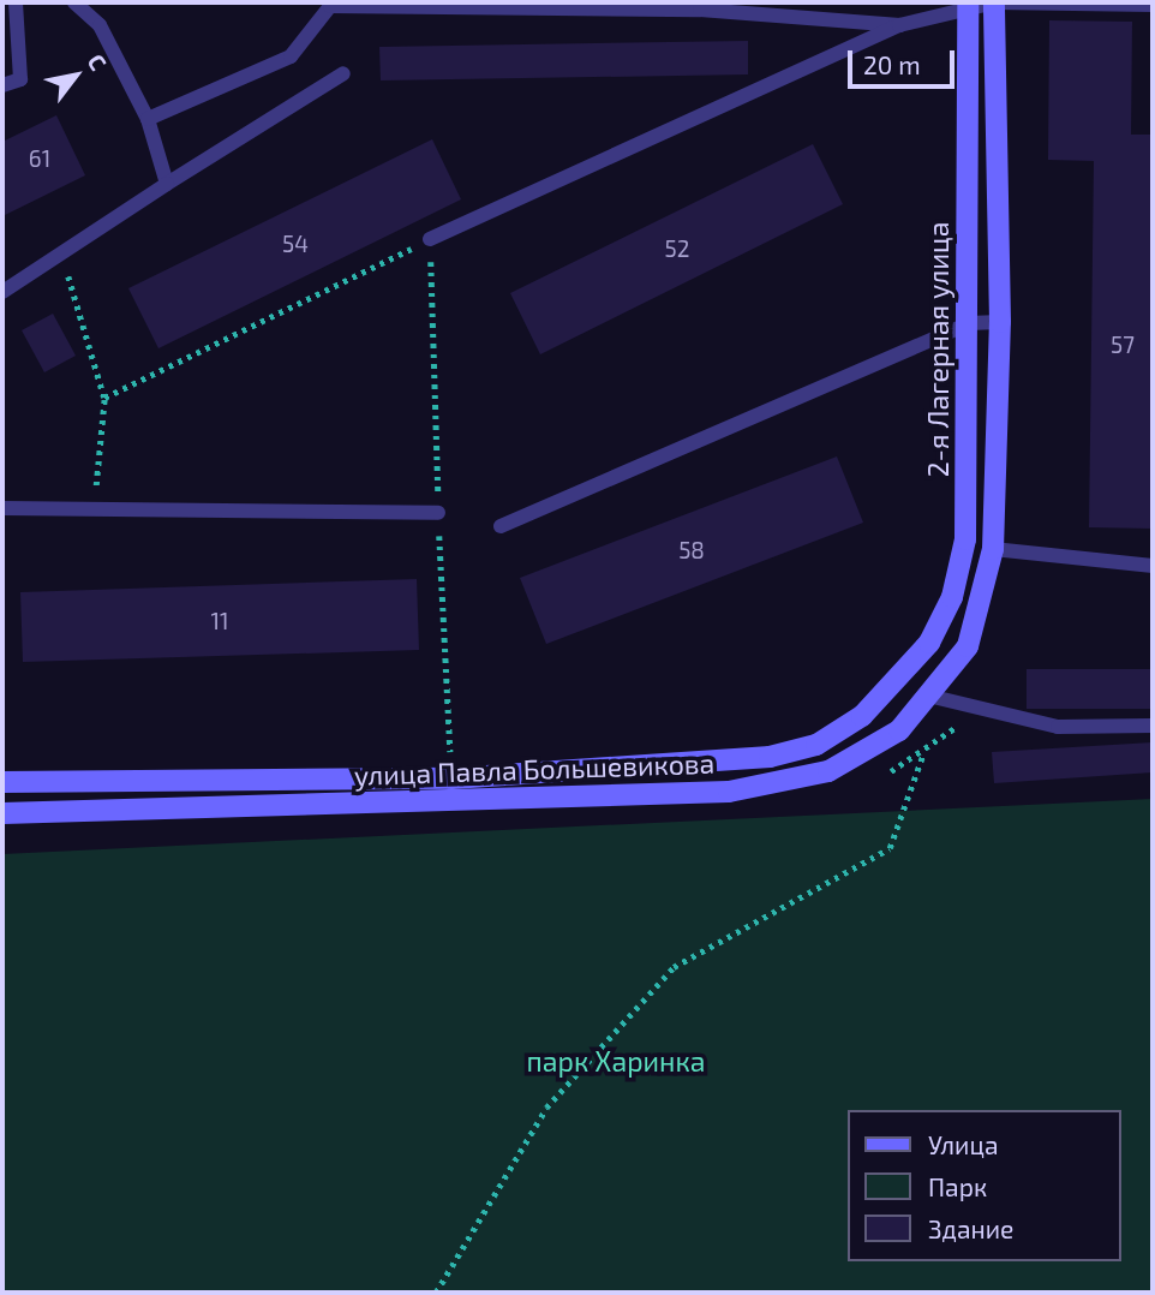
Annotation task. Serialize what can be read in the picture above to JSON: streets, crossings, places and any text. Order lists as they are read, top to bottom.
{
  "streets": {
    "main road": ["2-я Лагерная улица", "улица Павла Большевикова"]
  },
  "crossings": [
    ["2-я Лагерная улица", "улица Павла Большевикова"]
  ],
  "parks": ["парк Харинка"],
  "house_numbers": [
    "61",
    "54",
    "52",
    "57",
    "58",
    "11"
  ],
  "legend": ["Улица", "Парк", "Здание"],
  "scale_bar": "20 m",
  "north": "top right"
}
